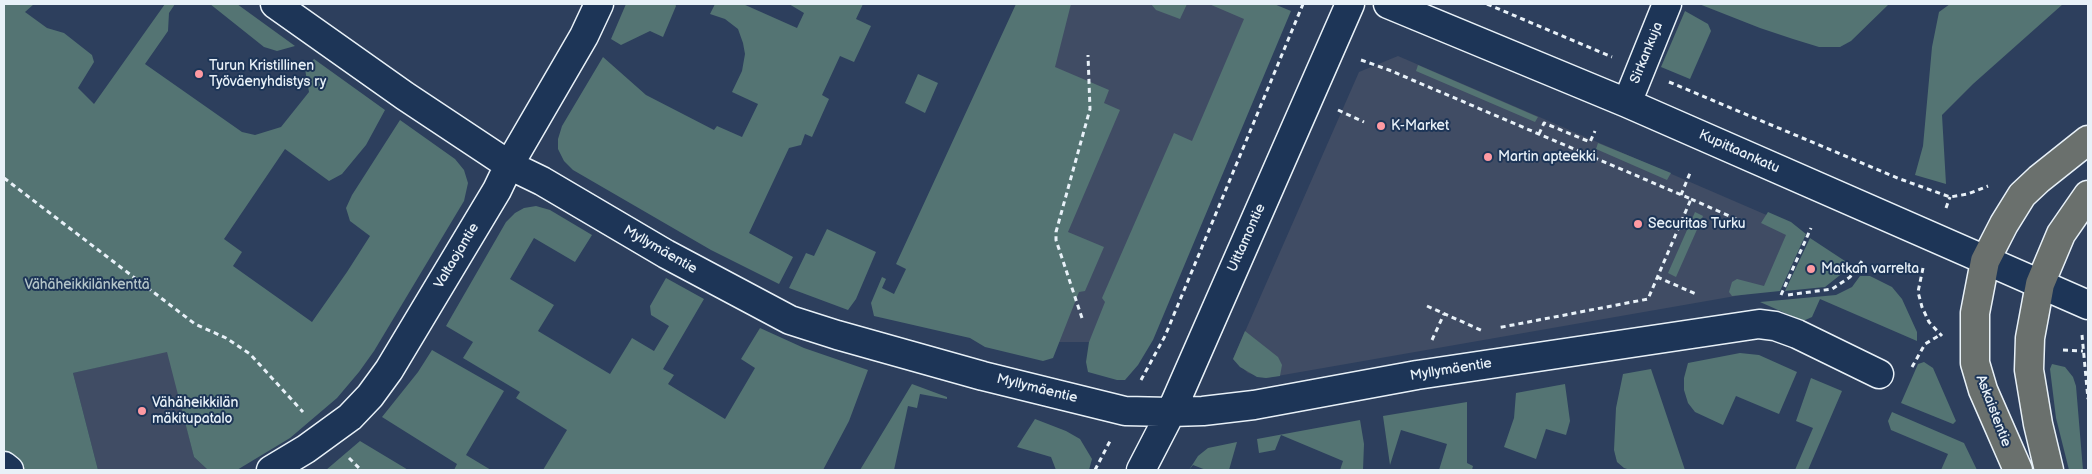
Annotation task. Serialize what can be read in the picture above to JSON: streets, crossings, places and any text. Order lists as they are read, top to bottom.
{
  "streets": {
    "main road": ["Askaistentie"],
    "street": [
      "Sirkankuja",
      "Kupittaankatu",
      "Uittamontie",
      "Myllymäentie",
      "Valtaojantie"
    ]
  },
  "crossings": [
    ["Sirkankuja", "Kupittaankatu"],
    ["Kupittaankatu", "Askaistentie"],
    ["Uittamontie", "Myllymäentie"],
    ["Myllymäentie", "Valtaojantie"]
  ],
  "parks": ["Vähäheikkilänkenttä"],
  "places": [
    "Turun Kristillinen Työväenyhdistys ry",
    "K-Market",
    "Martin apteekki",
    "Securitas Turku",
    "Matkan varrelta",
    "Vähäheikkilän mäkitupatalo"
  ]
}
